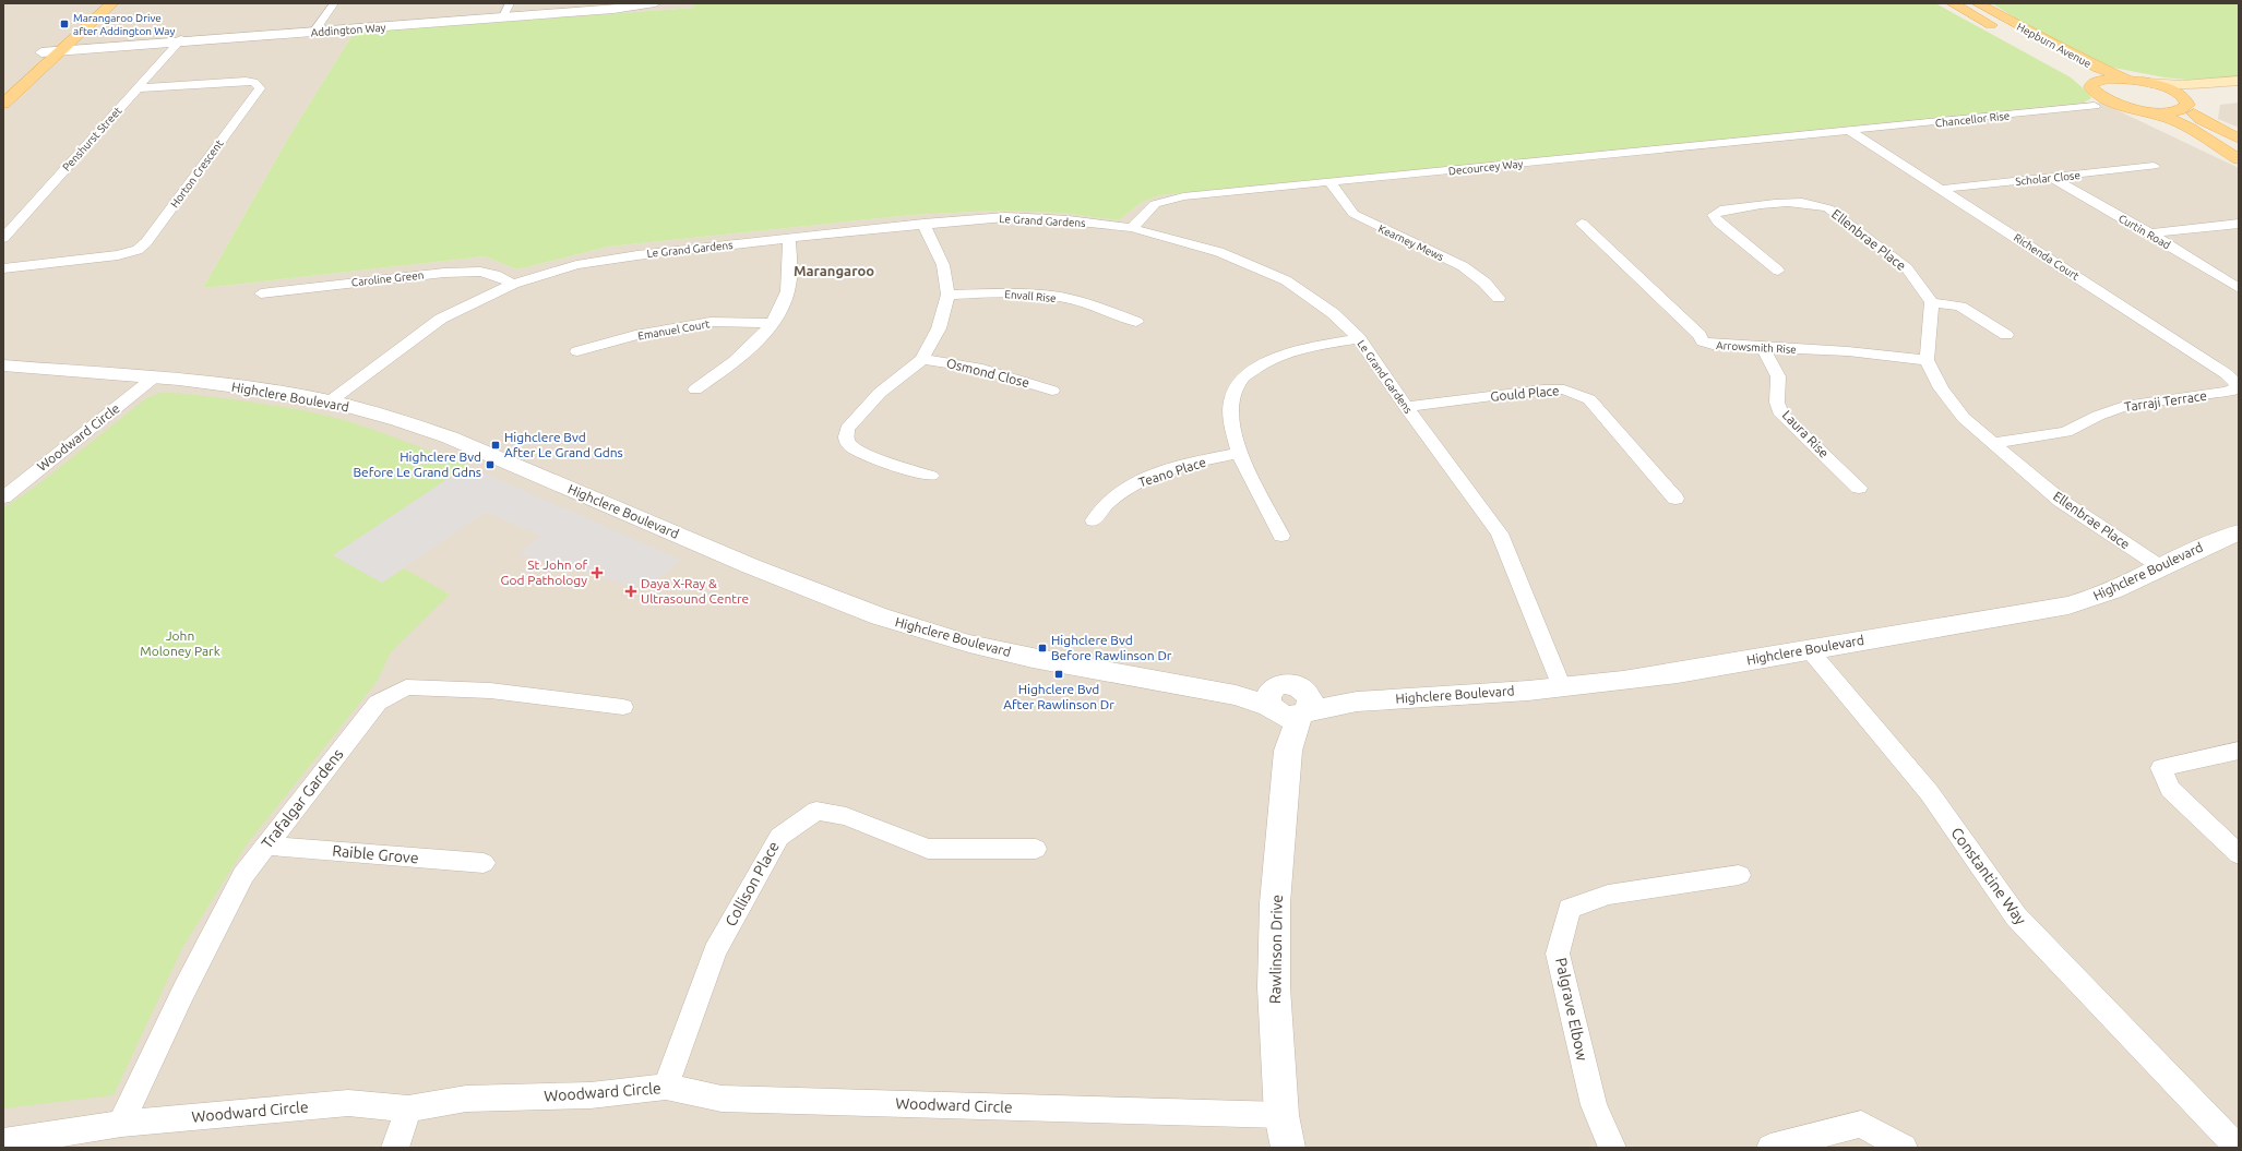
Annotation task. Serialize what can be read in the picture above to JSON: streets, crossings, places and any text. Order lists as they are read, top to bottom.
{
  "streets": {
    "main road": ["Hepburn Avenue"],
    "street": [
      "Addington Way",
      "Chancellor Rise",
      "Penshurst Street",
      "Decourcey Way",
      "Horton Crescent",
      "Scholar Close",
      "Le Grand Gardens",
      "Curtin Road",
      "Ellenbrae Place",
      "Kearney Mews",
      "Richenda Court",
      "Caroline Green",
      "Envall Rise",
      "Emanuel Court",
      "Arrowsmith Rise",
      "Osmond Close",
      "Gould Place",
      "Highclere Boulevard",
      "Tarraji Terrace",
      "Laura Rise",
      "Woodward Circle",
      "Teano Place",
      "Trafalgar Gardens",
      "Raible Grove",
      "Constantine Way",
      "Collison Place",
      "Rawlinson Drive",
      "Palgrave Elbow"
    ]
  },
  "crossings": [
    ["Addington Way", "Penshurst Street"],
    ["Chancellor Rise", "Decourcey Way"],
    ["Chancellor Rise", "Richenda Court"],
    ["Penshurst Street", "Horton Crescent"],
    ["Decourcey Way", "Le Grand Gardens"],
    ["Decourcey Way", "Kearney Mews"],
    ["Decourcey Way", "Richenda Court"],
    ["Scholar Close", "Curtin Road"],
    ["Scholar Close", "Richenda Court"],
    ["Le Grand Gardens", "Caroline Green"],
    ["Le Grand Gardens", "Gould Place"],
    ["Le Grand Gardens", "Highclere Boulevard"],
    ["Ellenbrae Place", "Arrowsmith Rise"],
    ["Ellenbrae Place", "Highclere Boulevard"],
    ["Ellenbrae Place", "Tarraji Terrace"],
    ["Richenda Court", "Tarraji Terrace"],
    ["Arrowsmith Rise", "Laura Rise"],
    ["Highclere Boulevard", "Woodward Circle"],
    ["Highclere Boulevard", "Constantine Way"],
    ["Highclere Boulevard", "Rawlinson Drive"],
    ["Woodward Circle", "Trafalgar Gardens"],
    ["Woodward Circle", "Collison Place"],
    ["Woodward Circle", "Rawlinson Drive"],
    ["Trafalgar Gardens", "Raible Grove"]
  ],
  "districts": ["Marangaroo"],
  "parks": ["John Moloney Park"],
  "places": {
    "transit": [
      "Marangaroo Drive after Addington Way",
      "Highclere Bvd After Le Grand Gdns",
      "Highclere Bvd Before Le Grand Gdns",
      "Highclere Bvd Before Rawlinson Dr",
      "Highclere Bvd After Rawlinson Dr"
    ],
    "health": ["St John of God Pathology", "Daya X-Ray & Ultrasound Centre"]
  }
}
